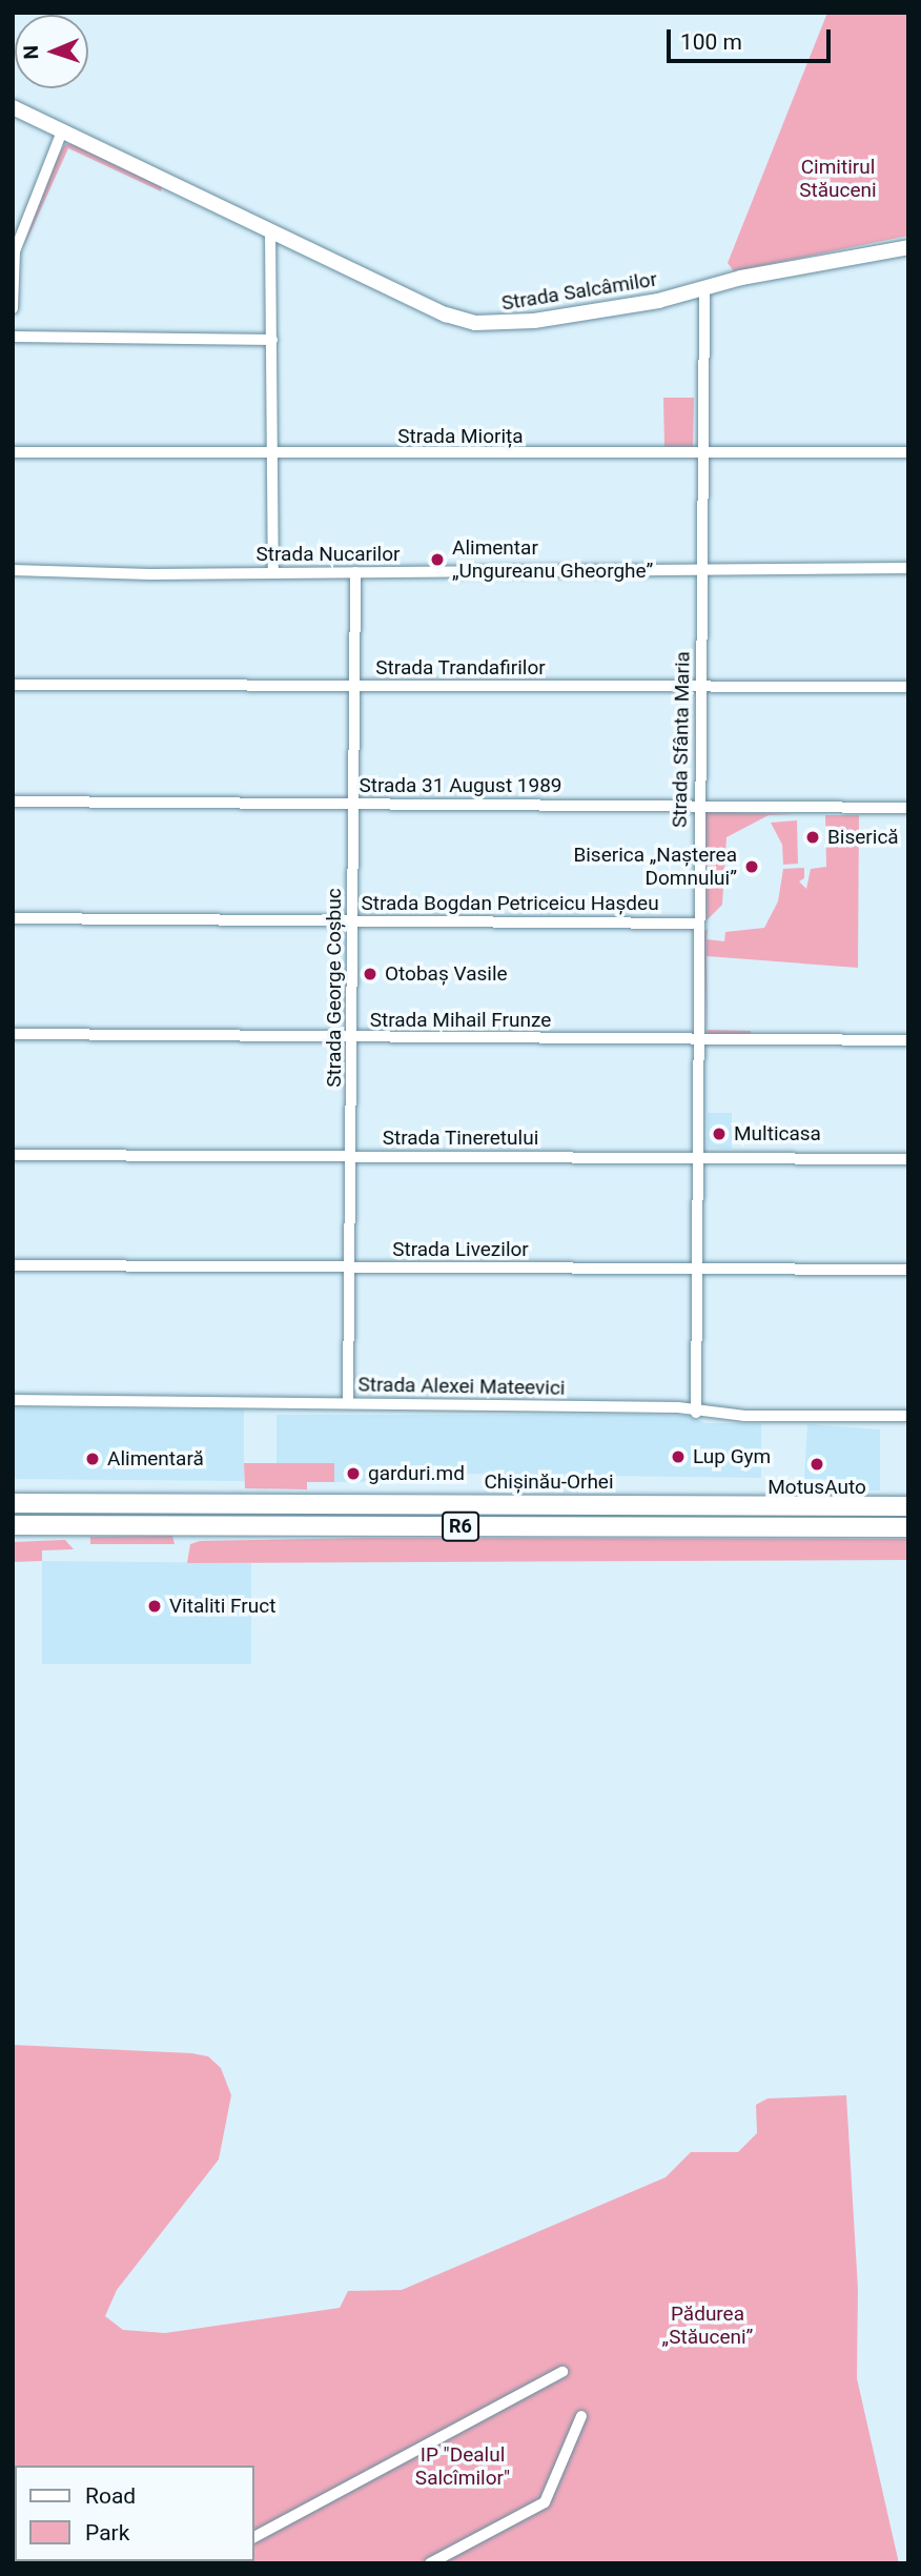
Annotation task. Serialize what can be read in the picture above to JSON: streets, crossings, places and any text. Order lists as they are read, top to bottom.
{
  "streets": {
    "highway": ["Chișinău-Orhei", "R6"],
    "street": [
      "Strada Salcâmilor",
      "Strada Miorița",
      "Strada Nucarilor",
      "Strada Trandafirilor",
      "Strada Sfânta Maria",
      "Strada 31 August 1989",
      "Strada Bogdan Petriceicu Hașdeu",
      "Strada George Coșbuc",
      "Strada Mihail Frunze",
      "Strada Tineretului",
      "Strada Livezilor",
      "Strada Alexei Mateevici"
    ]
  },
  "crossings": [
    ["Strada Salcâmilor", "Strada Sfânta Maria"],
    ["Strada Miorița", "Strada Sfânta Maria"],
    ["Strada Nucarilor", "Strada Sfânta Maria"],
    ["Strada Nucarilor", "Strada George Coșbuc"],
    ["Strada Trandafirilor", "Strada Sfânta Maria"],
    ["Strada Trandafirilor", "Strada George Coșbuc"],
    ["Strada Sfânta Maria", "Strada 31 August 1989"],
    ["Strada Sfânta Maria", "Strada Bogdan Petriceicu Hașdeu"],
    ["Strada Sfânta Maria", "Strada Mihail Frunze"],
    ["Strada Sfânta Maria", "Strada Tineretului"],
    ["Strada Sfânta Maria", "Strada Livezilor"],
    ["Strada Sfânta Maria", "Strada Alexei Mateevici"],
    ["Strada 31 August 1989", "Strada George Coșbuc"],
    ["Strada Bogdan Petriceicu Hașdeu", "Strada George Coșbuc"],
    ["Strada George Coșbuc", "Strada Mihail Frunze"],
    ["Strada George Coșbuc", "Strada Tineretului"],
    ["Strada George Coșbuc", "Strada Livezilor"],
    ["Strada George Coșbuc", "Strada Alexei Mateevici"]
  ],
  "parks": ["Cimitirul Stăuceni", "Pădurea „Stăuceni”", "IP \"Dealul Salcîmilor\""],
  "places": [
    "Alimentar „Ungureanu Gheorghe”",
    "Biserică",
    "Biserica „Nașterea Domnului”",
    "Otobaș Vasile",
    "Multicasa",
    "Lup Gym",
    "Alimentară",
    "MotusAuto",
    "garduri.md",
    "Vitaliti Fruct"
  ],
  "legend": ["Road", "Park"],
  "scale_bar": "100 m",
  "north": "left"
}
